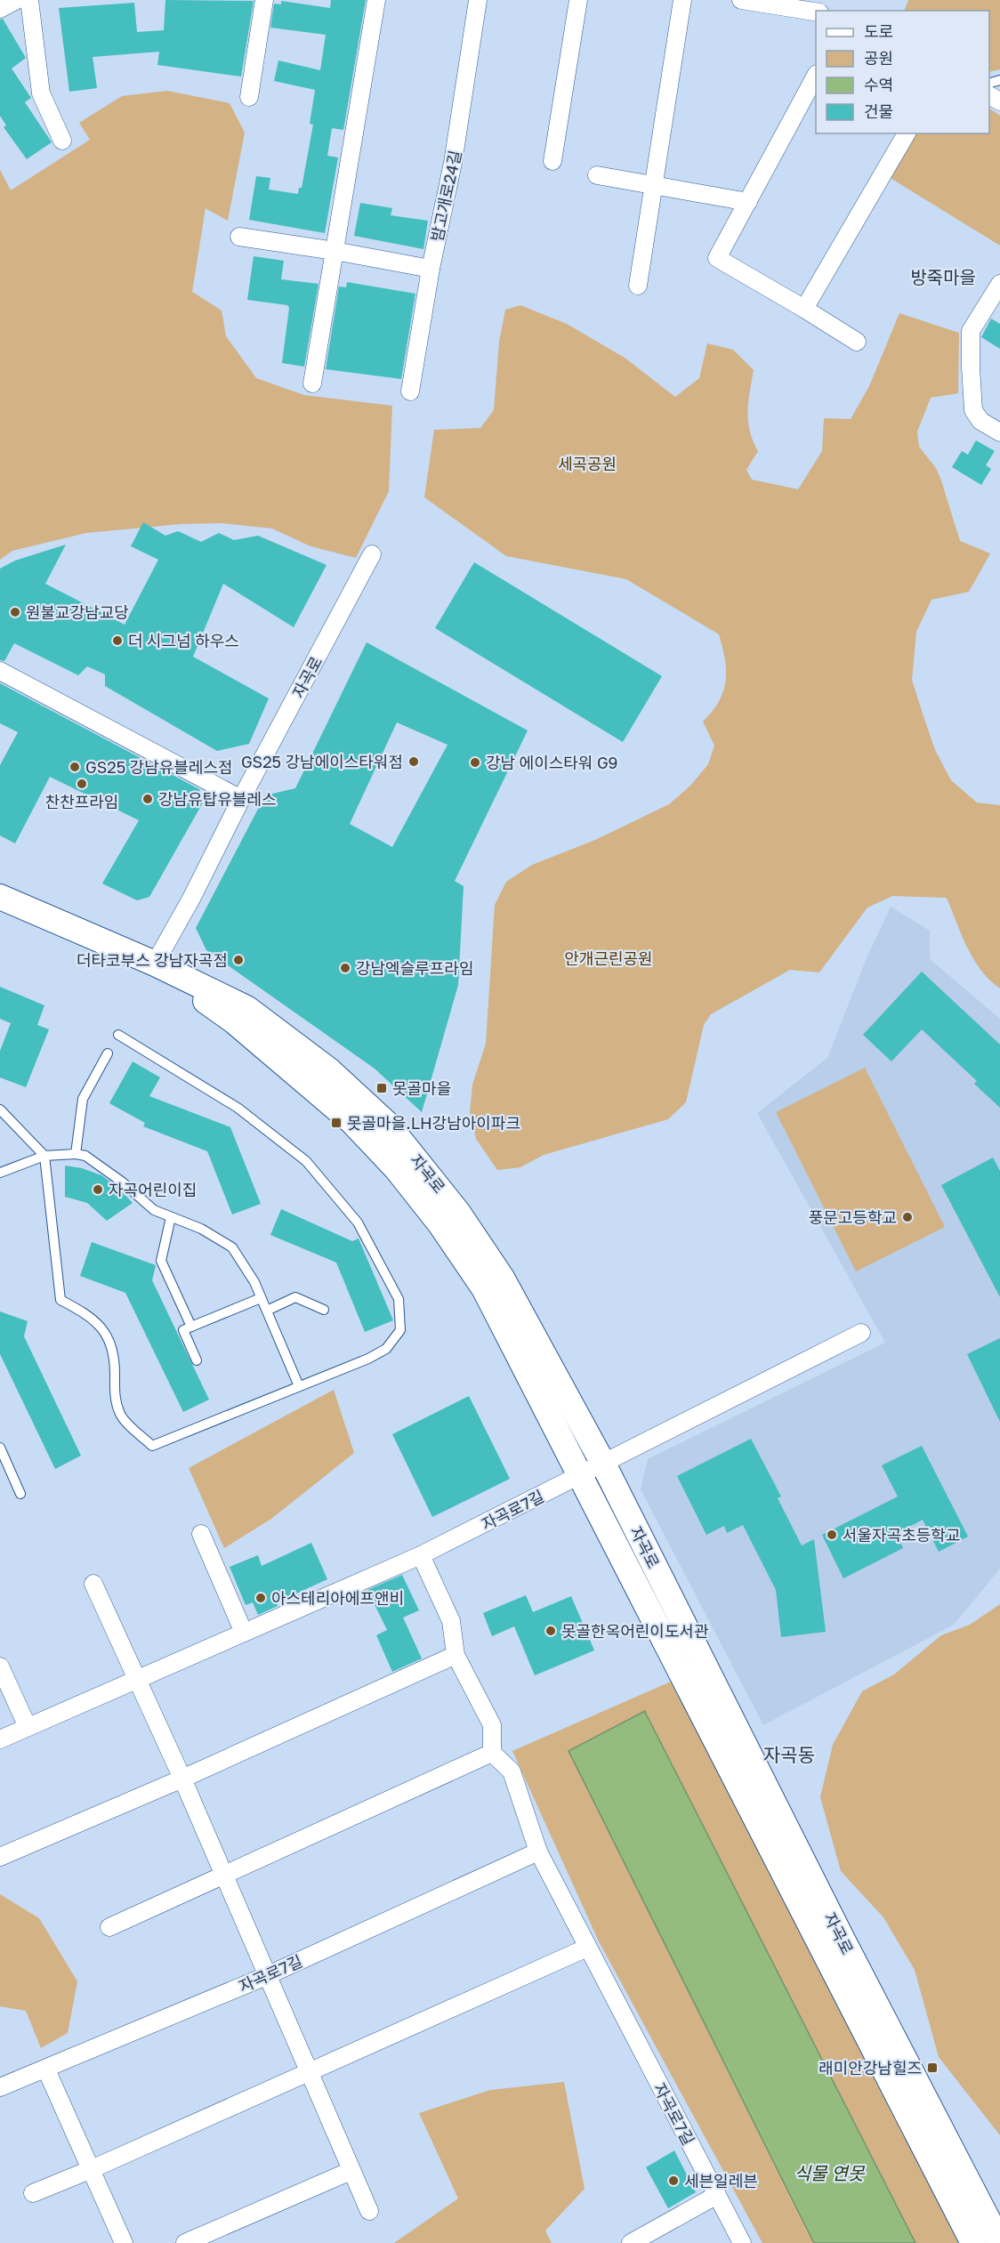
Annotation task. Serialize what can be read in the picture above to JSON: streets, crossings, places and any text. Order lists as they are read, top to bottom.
{
  "streets": {
    "main road": ["자곡로"],
    "street": ["밤고개로24길", "자곡로7길"]
  },
  "crossings": [
    ["자곡로", "자곡로7길"]
  ],
  "districts": ["방죽마을", "자곡동"],
  "water": ["식물 연못"],
  "parks": ["세곡공원", "안개근린공원"],
  "places": {
    "other": [
      "원불교강남교당",
      "더 시그넘 하우스",
      "GS25 강남에이스타워점",
      "강남 에이스타워 G9",
      "GS25 강남유블레스점",
      "찬찬프라임",
      "강남유탑유블레스",
      "더타코부스 강남자곡점",
      "강남엑슬루프라임",
      "자곡어린이집",
      "풍문고등학교",
      "서울자곡초등학교",
      "아스테리아에프앤비",
      "못골한옥어린이도서관",
      "세븐일레븐"
    ],
    "transit": ["못골마을", "못골마을.LH강남아이파크", "래미안강남힐즈"]
  },
  "legend": [
    "도로",
    "공원",
    "수역",
    "건물"
  ]
}
